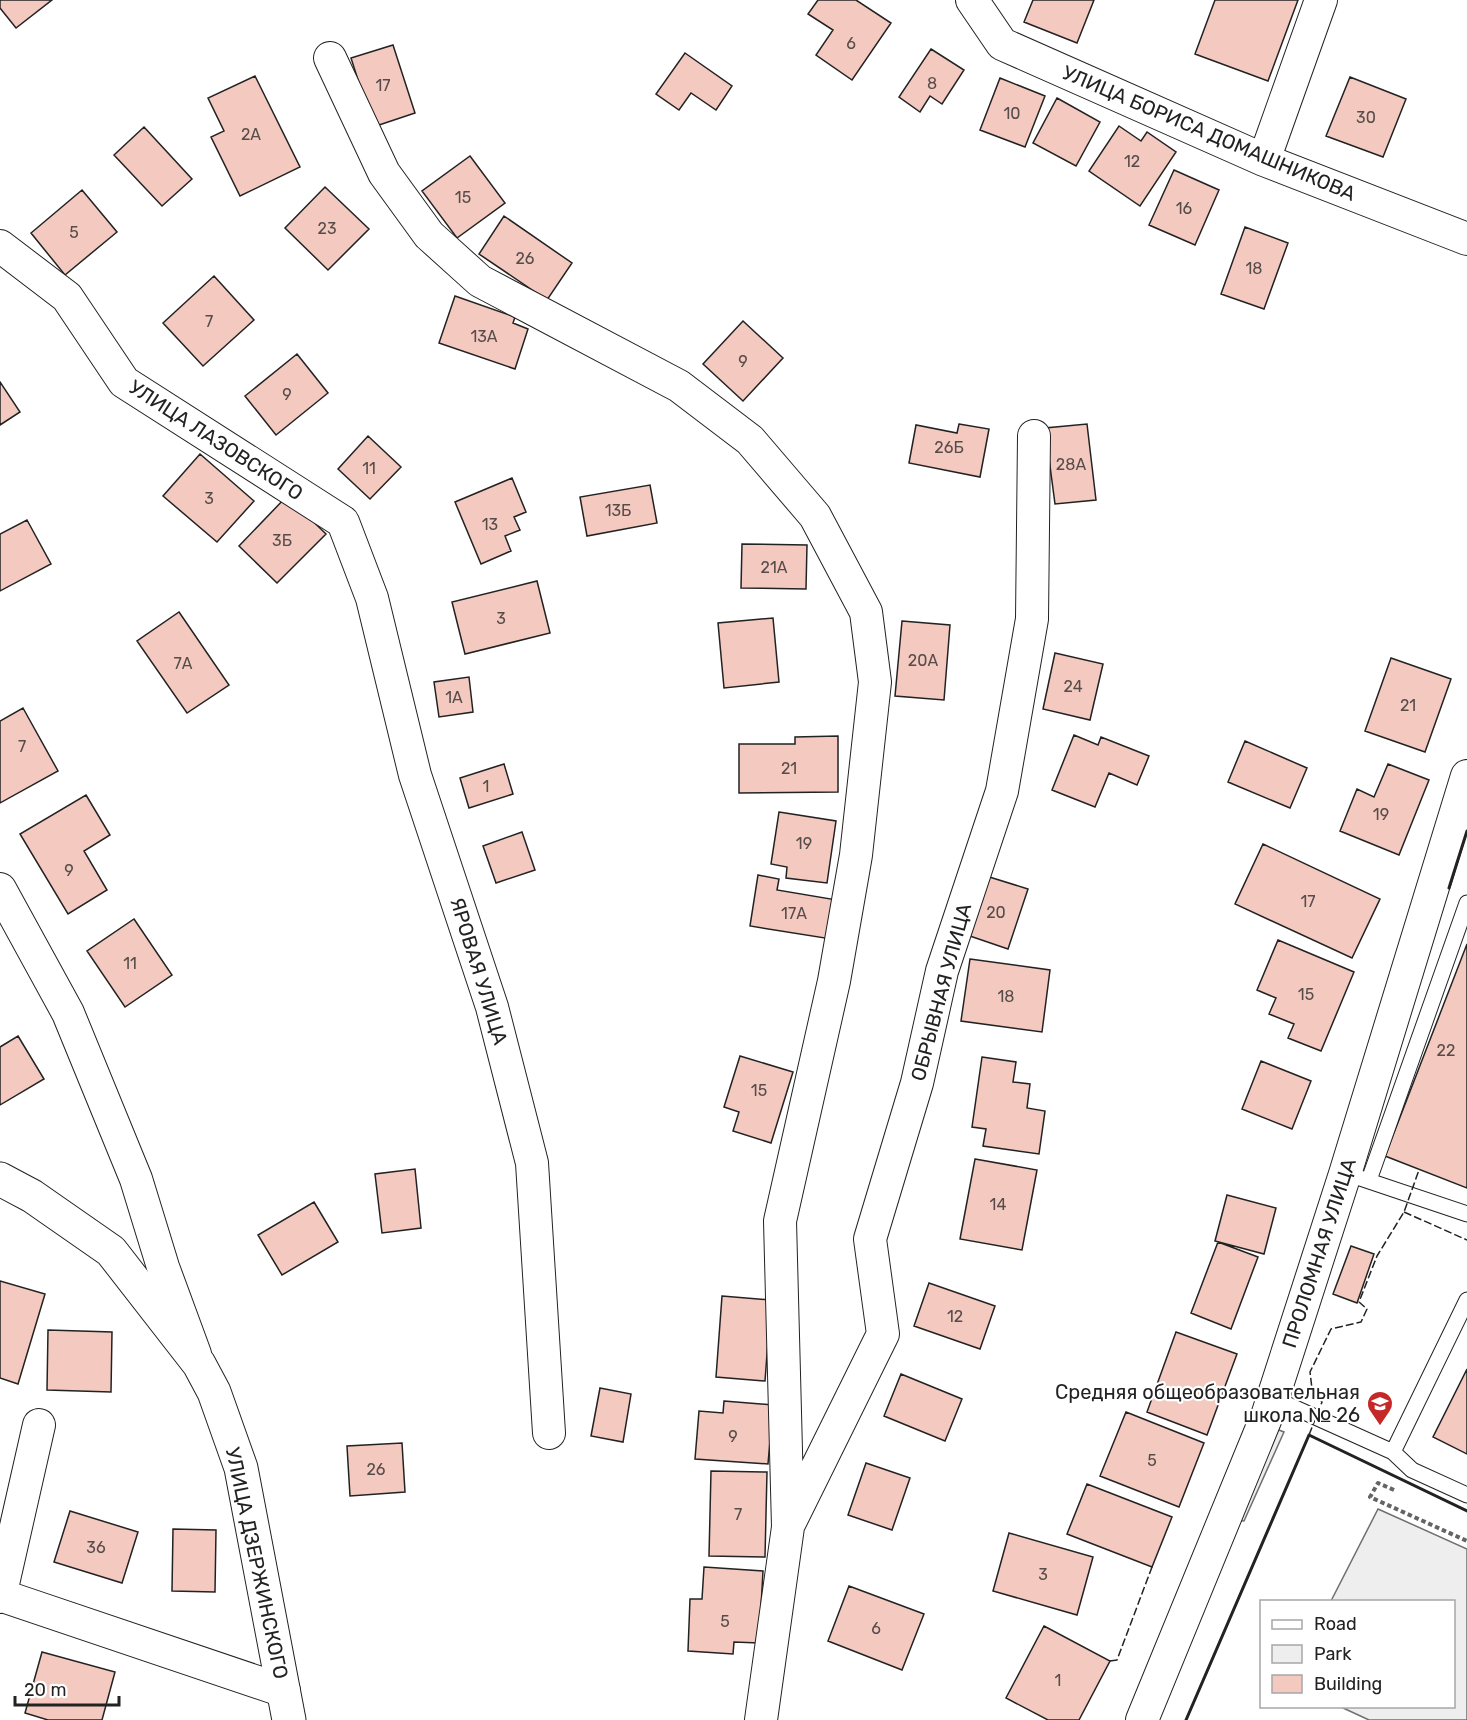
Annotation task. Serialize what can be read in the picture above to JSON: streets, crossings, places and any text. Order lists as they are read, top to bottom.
{
  "streets": {
    "street": [
      "УЛИЦА БОРИСА ДОМАШНИКОВА",
      "УЛИЦА ЛАЗОВСКОГО",
      "ЯРОВАЯ УЛИЦА",
      "ОБРЫВНАЯ УЛИЦА",
      "ПРОЛОМНАЯ УЛИЦА",
      "УЛИЦА ДЗЕРЖИНСКОГО"
    ]
  },
  "crossings": [
    ["УЛИЦА ЛАЗОВСКОГО", "ЯРОВАЯ УЛИЦА"]
  ],
  "places": {
    "school or university": ["Средняя общеобразовательная школа № 26"]
  },
  "house_numbers": [
    "6",
    "8",
    "17",
    "10",
    "30",
    "2А",
    "12",
    "15",
    "16",
    "23",
    "5",
    "26",
    "18",
    "7",
    "13А",
    "9",
    "9",
    "26Б",
    "28А",
    "11",
    "3",
    "13Б",
    "13",
    "3Б",
    "21А",
    "3",
    "20А",
    "7А",
    "24",
    "1А",
    "21",
    "7",
    "21",
    "1",
    "19",
    "19",
    "9",
    "17",
    "20",
    "17А",
    "11",
    "15",
    "18",
    "22",
    "15",
    "14",
    "12",
    "9",
    "5",
    "26",
    "7",
    "36",
    "3",
    "5",
    "6",
    "1"
  ],
  "legend": ["Road", "Park", "Building"],
  "scale_bar": "20 m"
}
